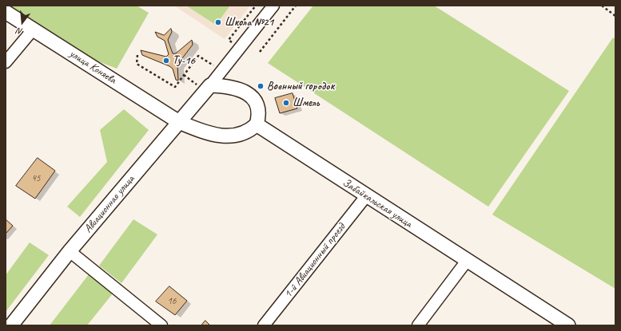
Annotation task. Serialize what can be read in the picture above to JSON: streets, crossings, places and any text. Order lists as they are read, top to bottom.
{
  "streets": {
    "street": [
      "улица Коняева",
      "Забайкальская улица",
      "Авиационная улица",
      "1-й Авиационный проезд"
    ]
  },
  "crossings": [
    ["улица Коняева", "Авиационная улица"],
    ["Забайкальская улица", "1-й Авиационный проезд"]
  ],
  "places": [
    "Школа №21",
    "Ту-16",
    "Военный городок",
    "Шмель"
  ],
  "house_numbers": ["45", "16"],
  "north": "bottom"
}
